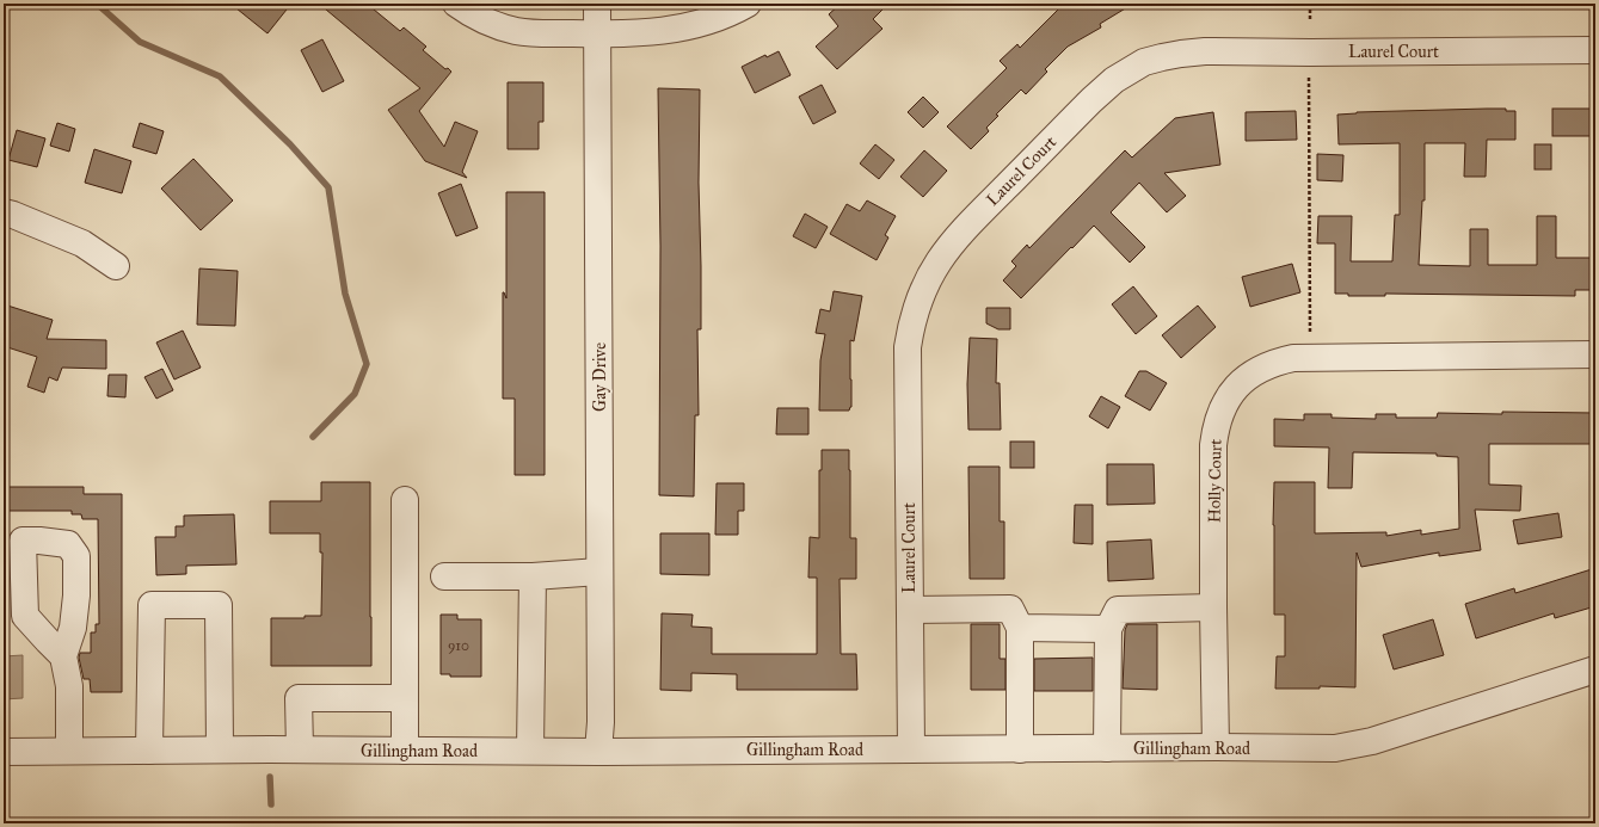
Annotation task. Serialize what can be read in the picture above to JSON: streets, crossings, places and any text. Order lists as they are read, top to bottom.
{
  "streets": {
    "street": [
      "Laurel Court",
      "Gay Drive",
      "Holly Court",
      "Gillingham Road"
    ]
  },
  "crossings": [
    ["Laurel Court", "Gillingham Road"],
    ["Gay Drive", "Gillingham Road"],
    ["Holly Court", "Gillingham Road"]
  ],
  "house_numbers": ["910"]
}
